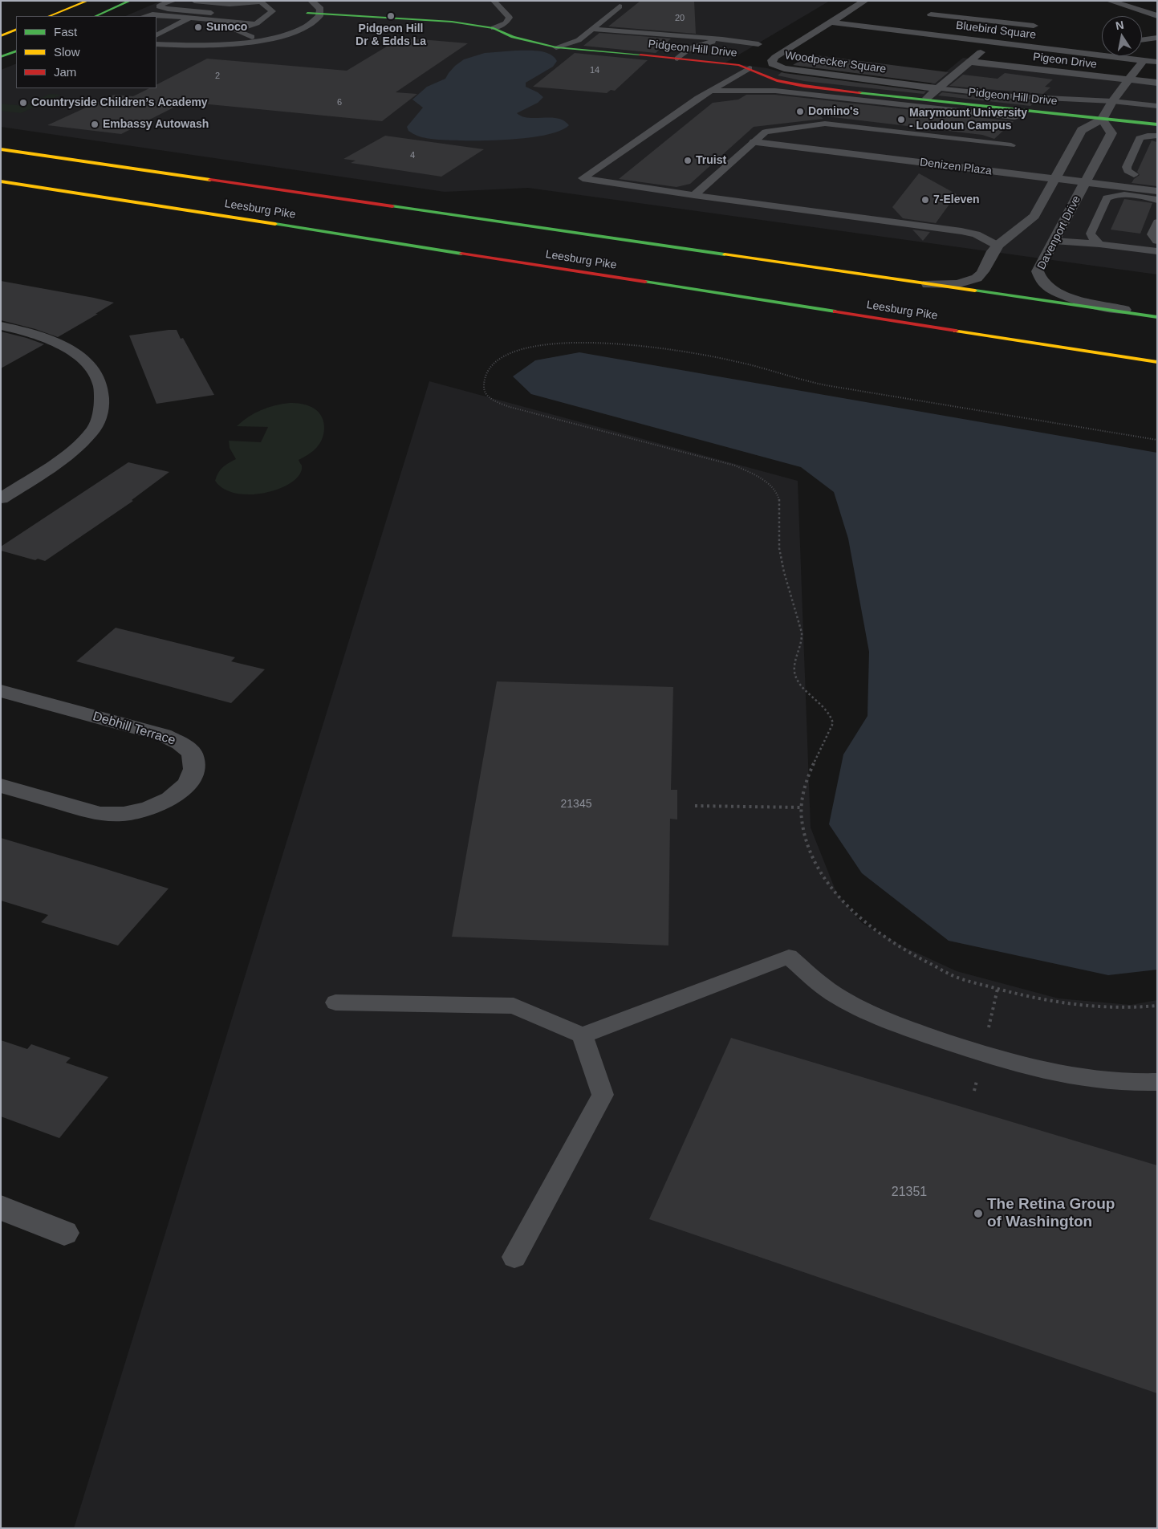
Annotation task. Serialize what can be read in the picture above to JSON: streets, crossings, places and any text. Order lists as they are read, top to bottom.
{
  "streets": {
    "main road": ["Pidgeon Hill Drive", "Leesburg Pike"],
    "street": [
      "Bluebird Square",
      "Pigeon Drive",
      "Woodpecker Square",
      "Denizen Plaza",
      "Davenport Drive",
      "Debhill Terrace"
    ]
  },
  "crossings": [
    ["Bluebird Square", "Woodpecker Square"],
    ["Pidgeon Hill Drive", "Davenport Drive"],
    ["Denizen Plaza", "Davenport Drive"],
    ["Leesburg Pike", "Davenport Drive"]
  ],
  "places": [
    "Pidgeon Hill Dr & Edds La",
    "Sunoco",
    "Countryside Children’s Academy",
    "Domino's",
    "Marymount University - Loudoun Campus",
    "Embassy Autowash",
    "Truist",
    "7-Eleven",
    "The Retina Group of Washington"
  ],
  "house_numbers": [
    "20",
    "14",
    "2",
    "6",
    "4",
    "21345",
    "21351"
  ],
  "legend": ["Fast", "Slow", "Jam"],
  "north": "top"
}
